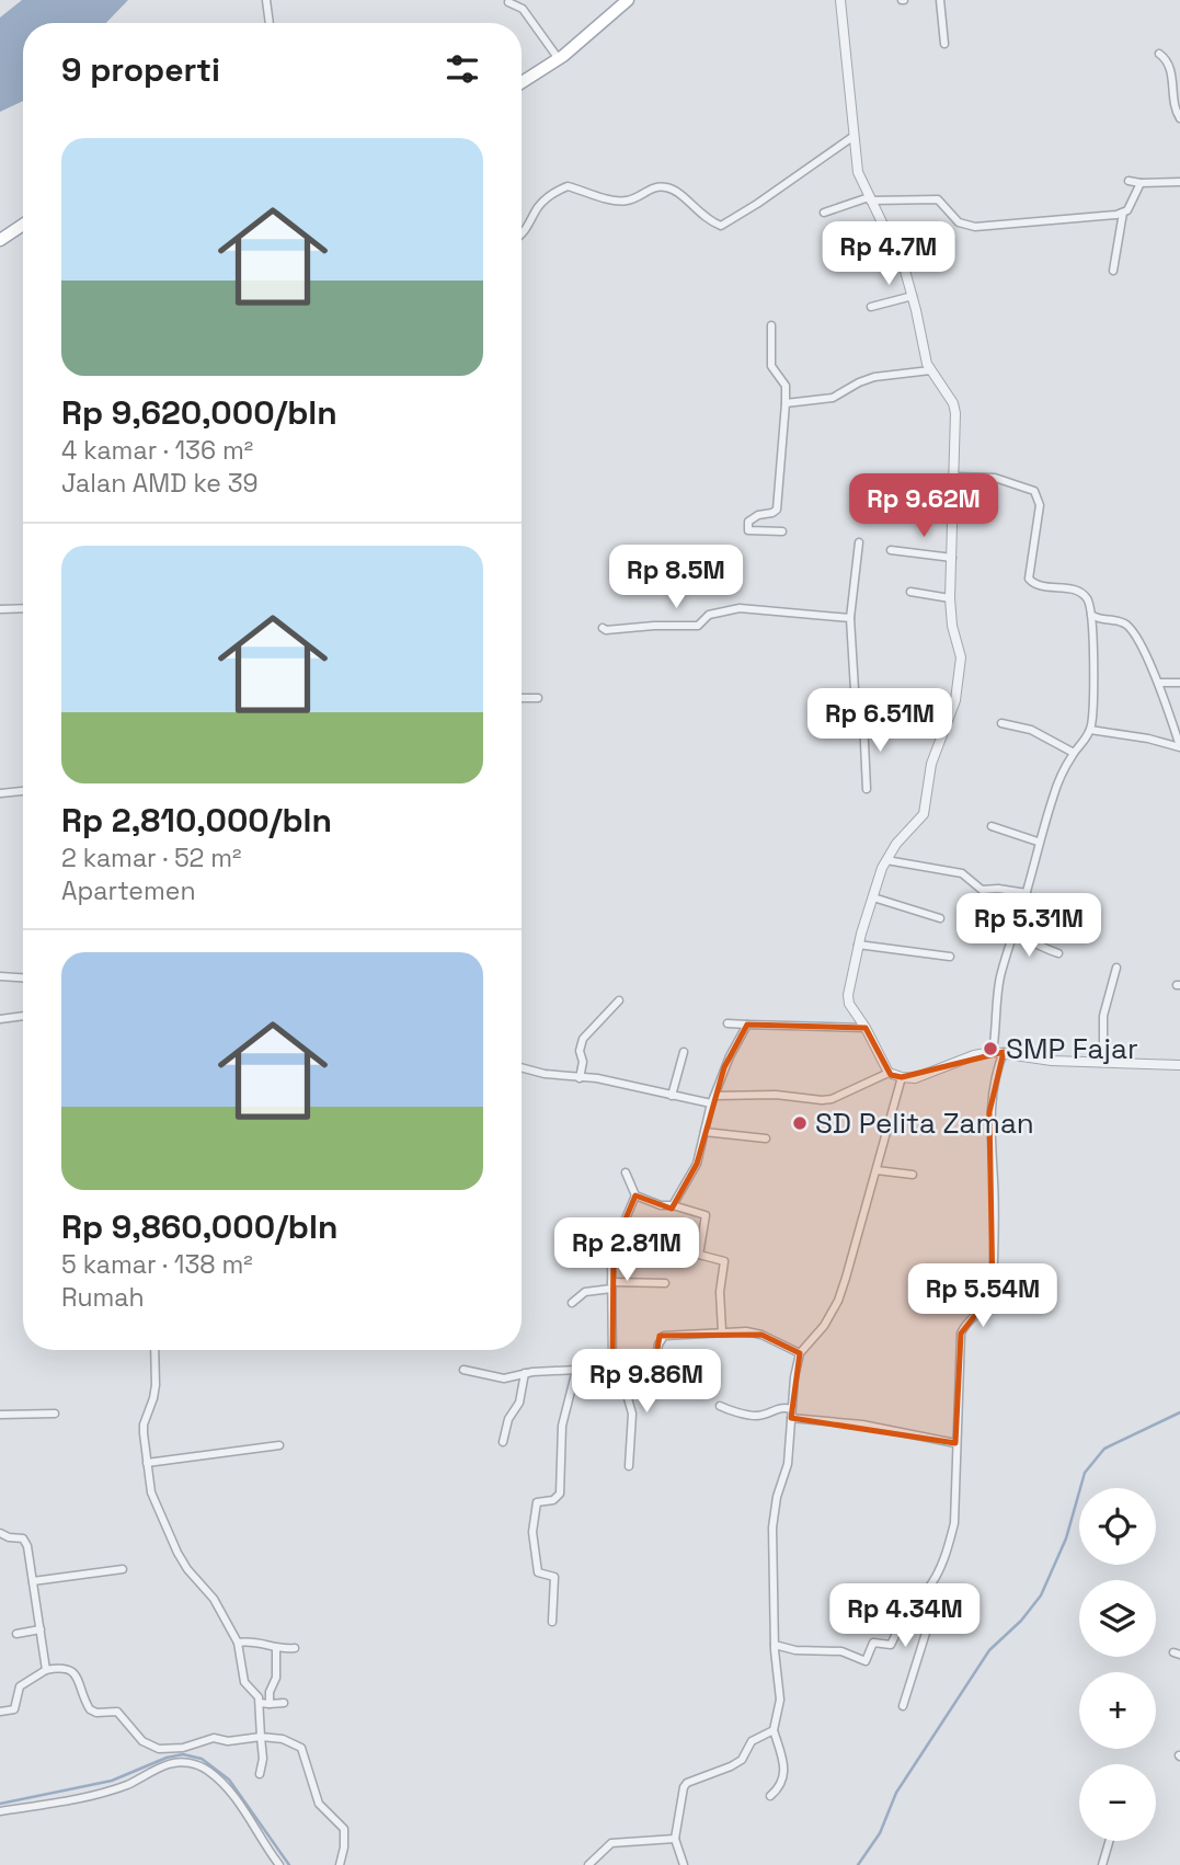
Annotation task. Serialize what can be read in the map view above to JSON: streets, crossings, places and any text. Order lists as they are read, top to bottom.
{
  "places": ["SMP Fajar", "SD Pelita Zaman"],
  "page": {
    "heading": "9 properti",
    "list": [
      {
        "name": "Rp 9,620,000/bln",
        "note": "4 kamar · 136 m² · Jalan AMD ke 39"
      },
      {
        "name": "Rp 2,810,000/bln",
        "note": "2 kamar · 52 m² · Apartemen"
      },
      {
        "name": "Rp 9,860,000/bln",
        "note": "5 kamar · 138 m² · Rumah"
      }
    ],
    "price": [
      "Rp 4.7M",
      "Rp 9.62M",
      "Rp 8.5M",
      "Rp 6.51M",
      "Rp 5.31M",
      "Rp 2.81M",
      "Rp 5.54M",
      "Rp 9.86M",
      "Rp 4.34M"
    ],
    "map_buttons": ["+", "−"]
  }
}
